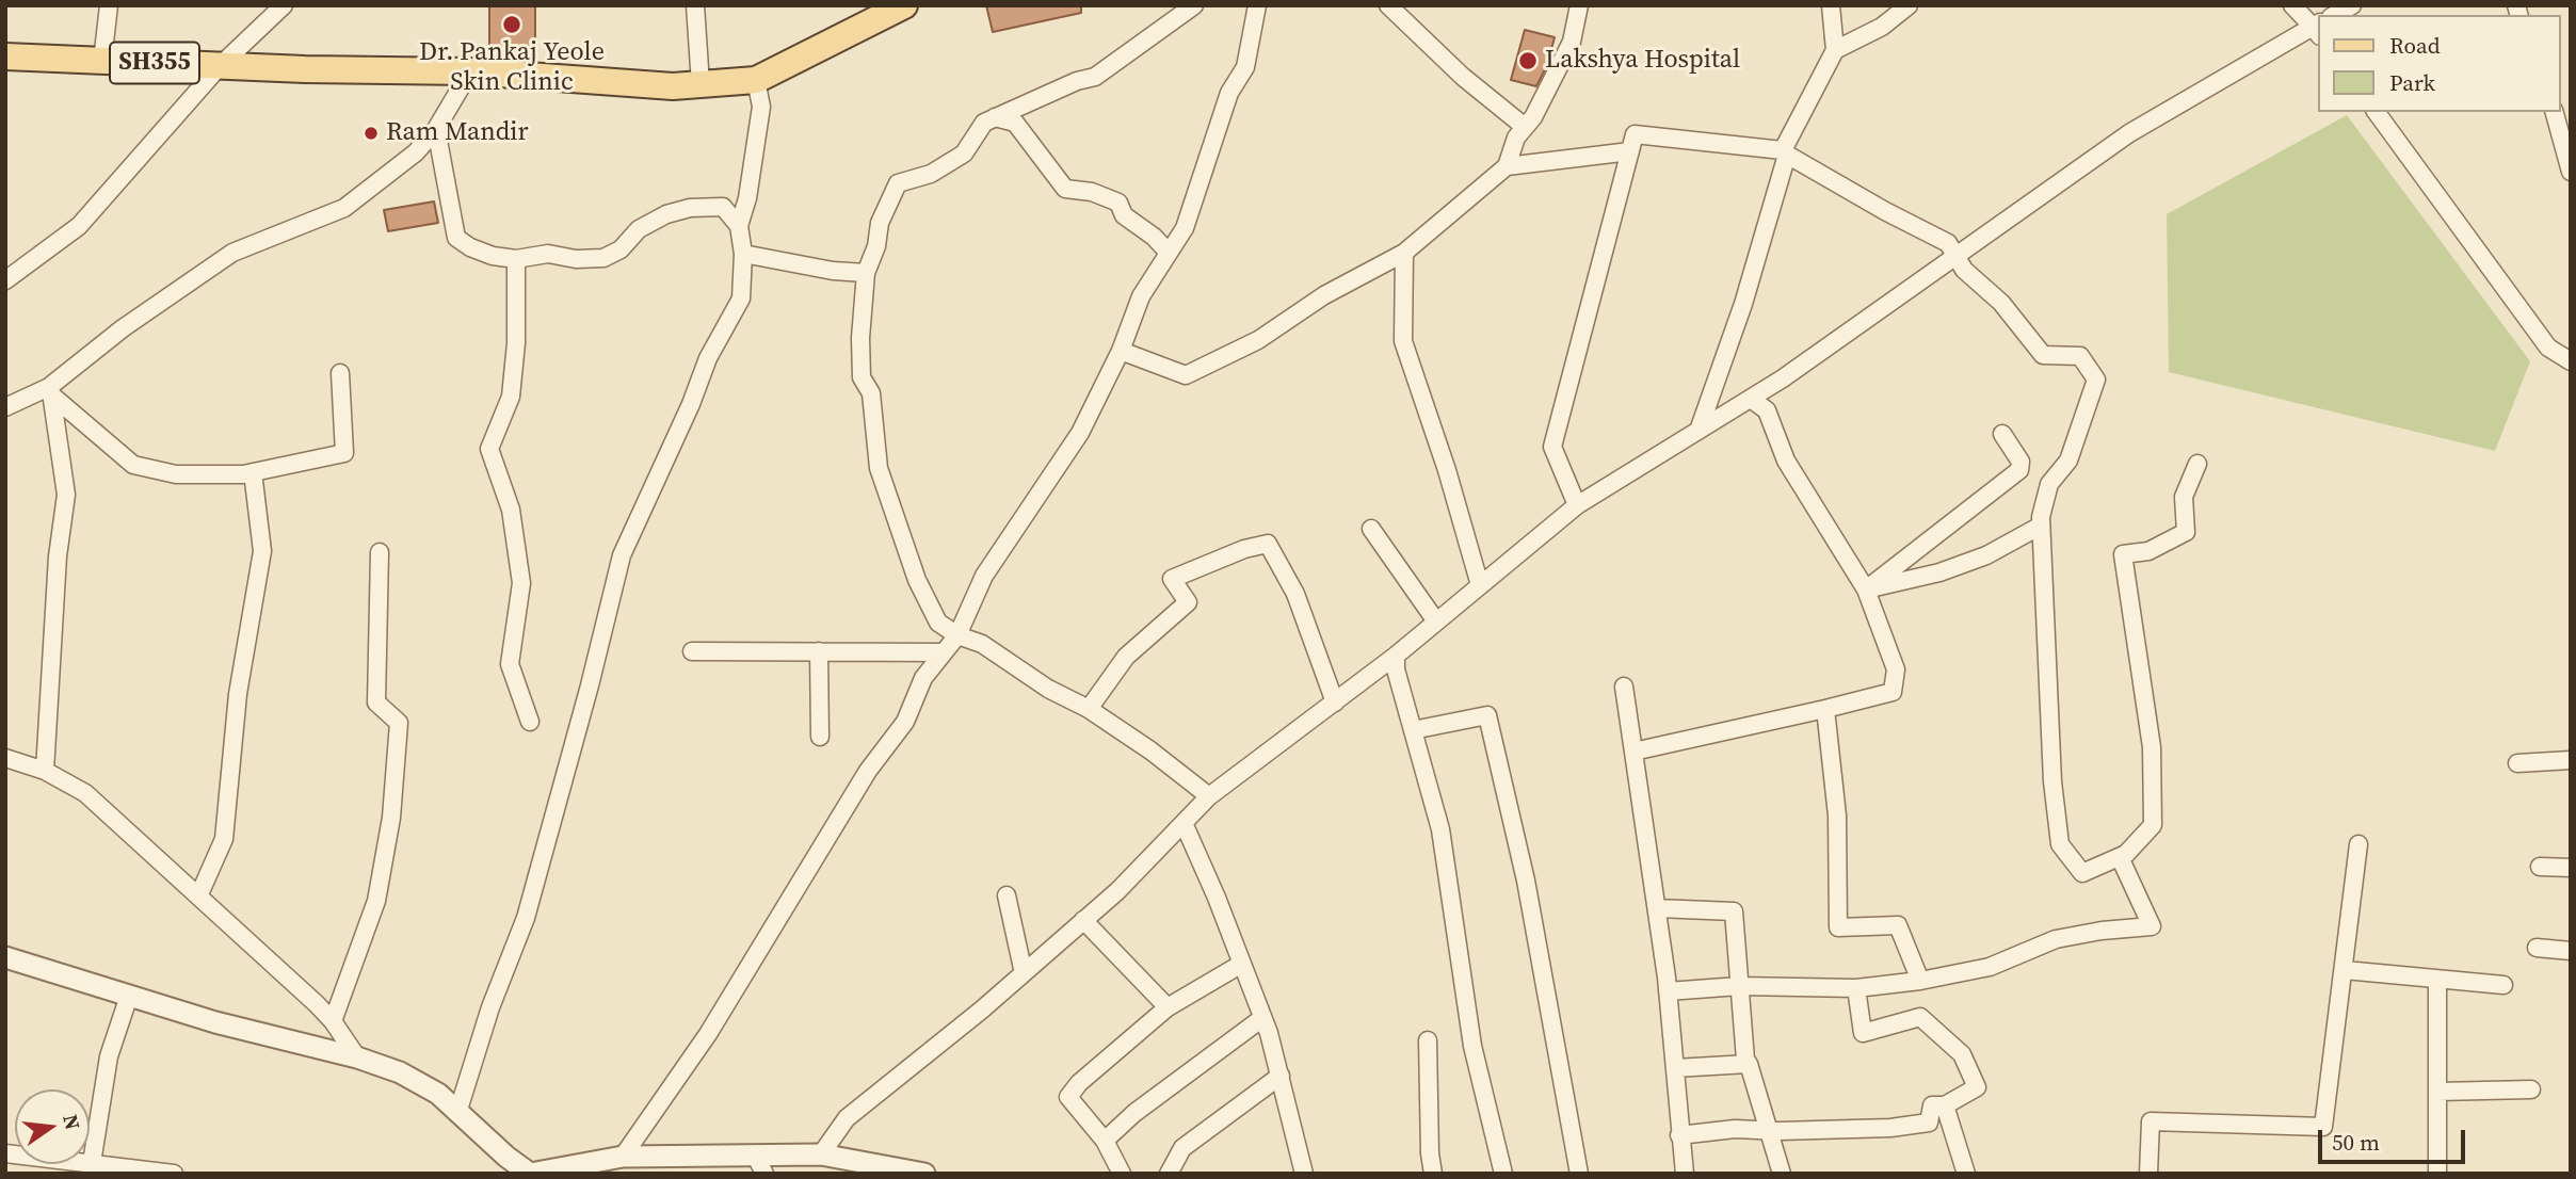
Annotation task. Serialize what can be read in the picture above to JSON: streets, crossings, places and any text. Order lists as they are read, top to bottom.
{
  "streets": {
    "main road": ["SH355"]
  },
  "places": ["Dr. Pankaj Yeole Skin Clinic", "Lakshya Hospital", "Ram Mandir"],
  "legend": ["Road", "Park"],
  "scale_bar": "50 m",
  "north": "right"
}
